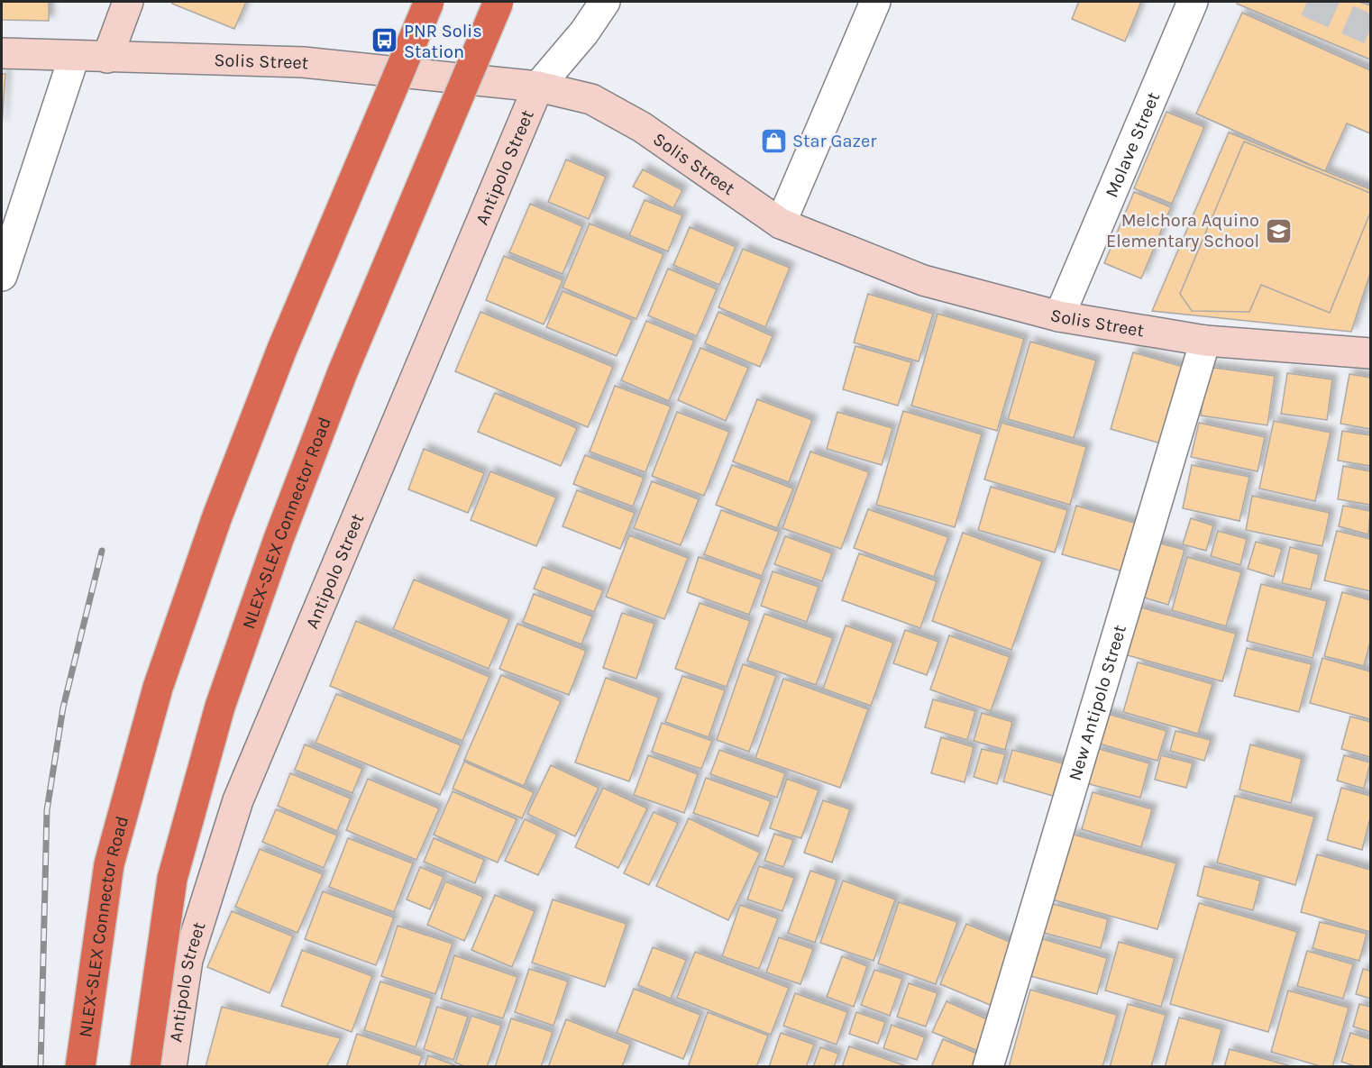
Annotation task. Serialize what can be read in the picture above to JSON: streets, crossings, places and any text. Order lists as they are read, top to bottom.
{
  "streets": {
    "highway": ["NLEX-SLEX Connector Road"],
    "street": [
      "Solis Street",
      "Molave Street",
      "Antipolo Street",
      "New Antipolo Street"
    ]
  },
  "crossings": [
    ["Solis Street", "Molave Street"],
    ["Solis Street", "Antipolo Street"],
    ["Solis Street", "New Antipolo Street"]
  ],
  "places": {
    "bus stop": ["PNR Solis Station"],
    "shop": ["Star Gazer"],
    "school or university": ["Melchora Aquino Elementary School"]
  }
}
